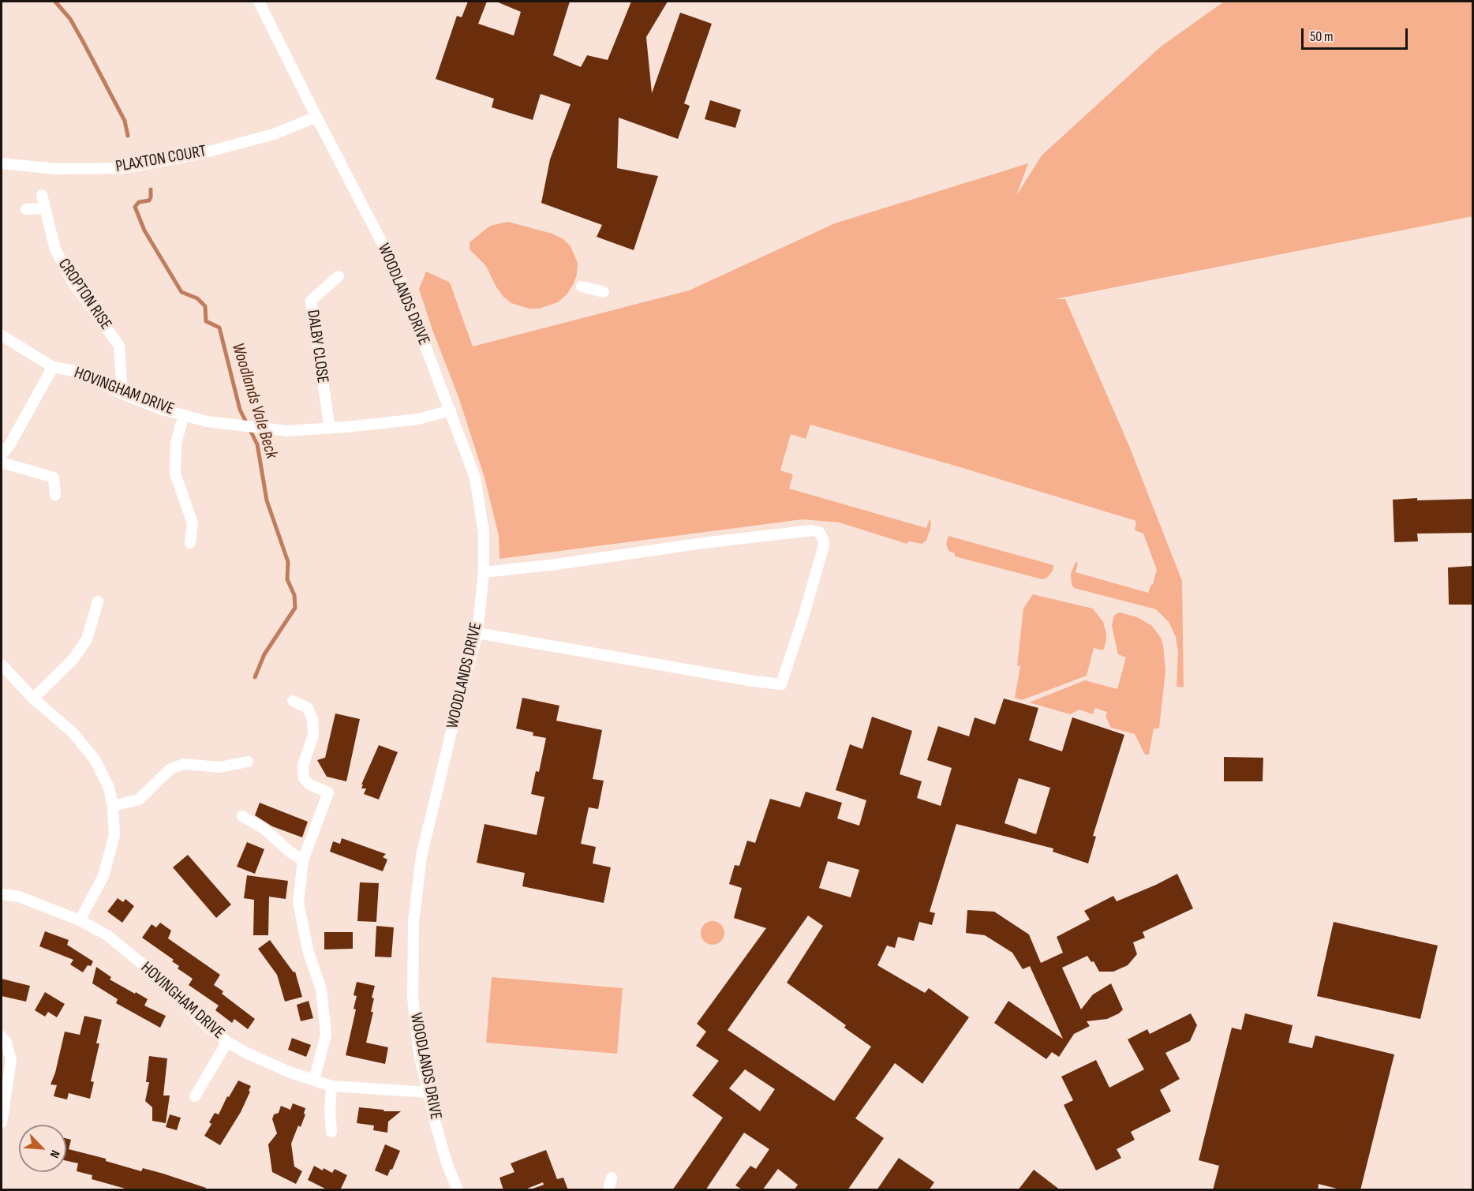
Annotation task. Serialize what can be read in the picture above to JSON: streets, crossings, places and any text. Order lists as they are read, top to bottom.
{
  "streets": {
    "street": [
      "PLAXTON COURT",
      "CROPTON RISE",
      "WOODLANDS DRIVE",
      "DALBY CLOSE",
      "HOVINGHAM DRIVE"
    ]
  },
  "crossings": [
    ["PLAXTON COURT", "WOODLANDS DRIVE"],
    ["CROPTON RISE", "HOVINGHAM DRIVE"],
    ["WOODLANDS DRIVE", "HOVINGHAM DRIVE"],
    ["DALBY CLOSE", "HOVINGHAM DRIVE"]
  ],
  "water": ["Woodlands Vale Beck"],
  "scale_bar": "50 m",
  "north": "bottom right"
}
